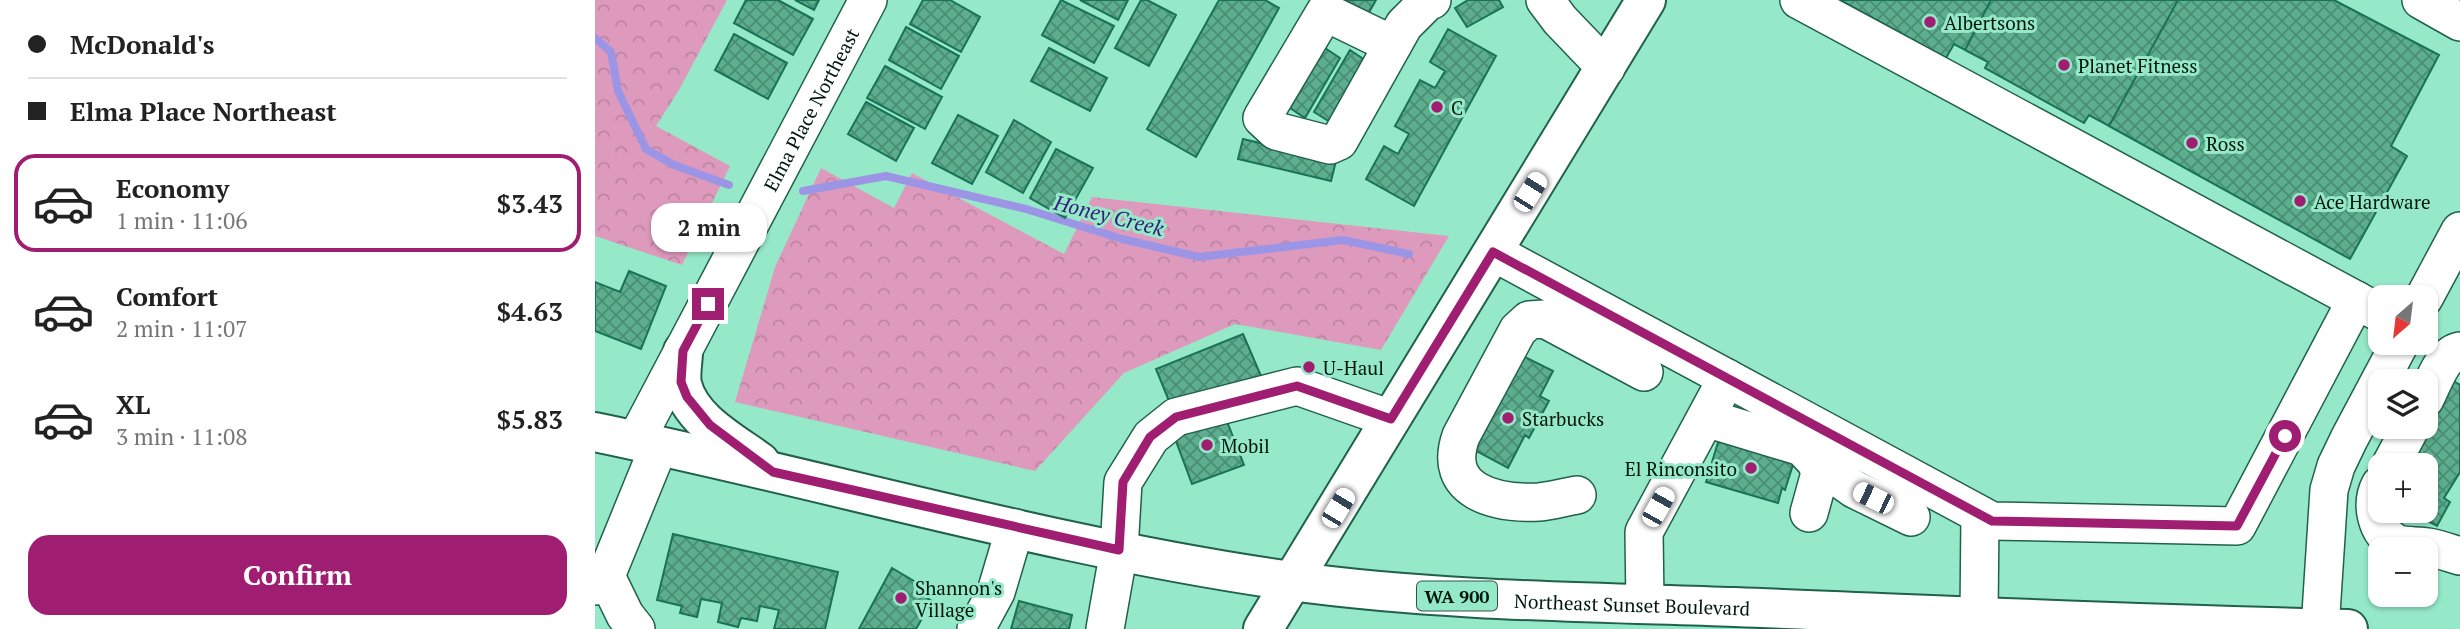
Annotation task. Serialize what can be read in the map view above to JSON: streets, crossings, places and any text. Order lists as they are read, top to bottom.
{
  "streets": {
    "main road": ["WA 900", "Northeast Sunset Boulevard"],
    "street": ["Elma Place Northeast"]
  },
  "crossings": [
    ["Elma Place Northeast", "Northeast Sunset Boulevard"]
  ],
  "water": ["Honey Creek"],
  "places": [
    "Albertsons",
    "Planet Fitness",
    "C",
    "Ross",
    "Ace Hardware",
    "U-Haul",
    "Starbucks",
    "Mobil",
    "El Rinconsito",
    "Shannon's Village"
  ],
  "north": "bottom left",
  "page": {
    "banner": ["McDonald's", "Elma Place Northeast"],
    "list": [
      {
        "name": "Economy",
        "note": "1 min · 11:06",
        "value": "$3.43"
      },
      {
        "name": "Comfort",
        "note": "2 min · 11:07",
        "value": "$4.63"
      },
      {
        "name": "XL",
        "note": "3 min · 11:08",
        "value": "$5.83"
      }
    ],
    "bubble": "2 min",
    "map_buttons": ["+", "−"],
    "buttons": "Confirm"
  }
}
